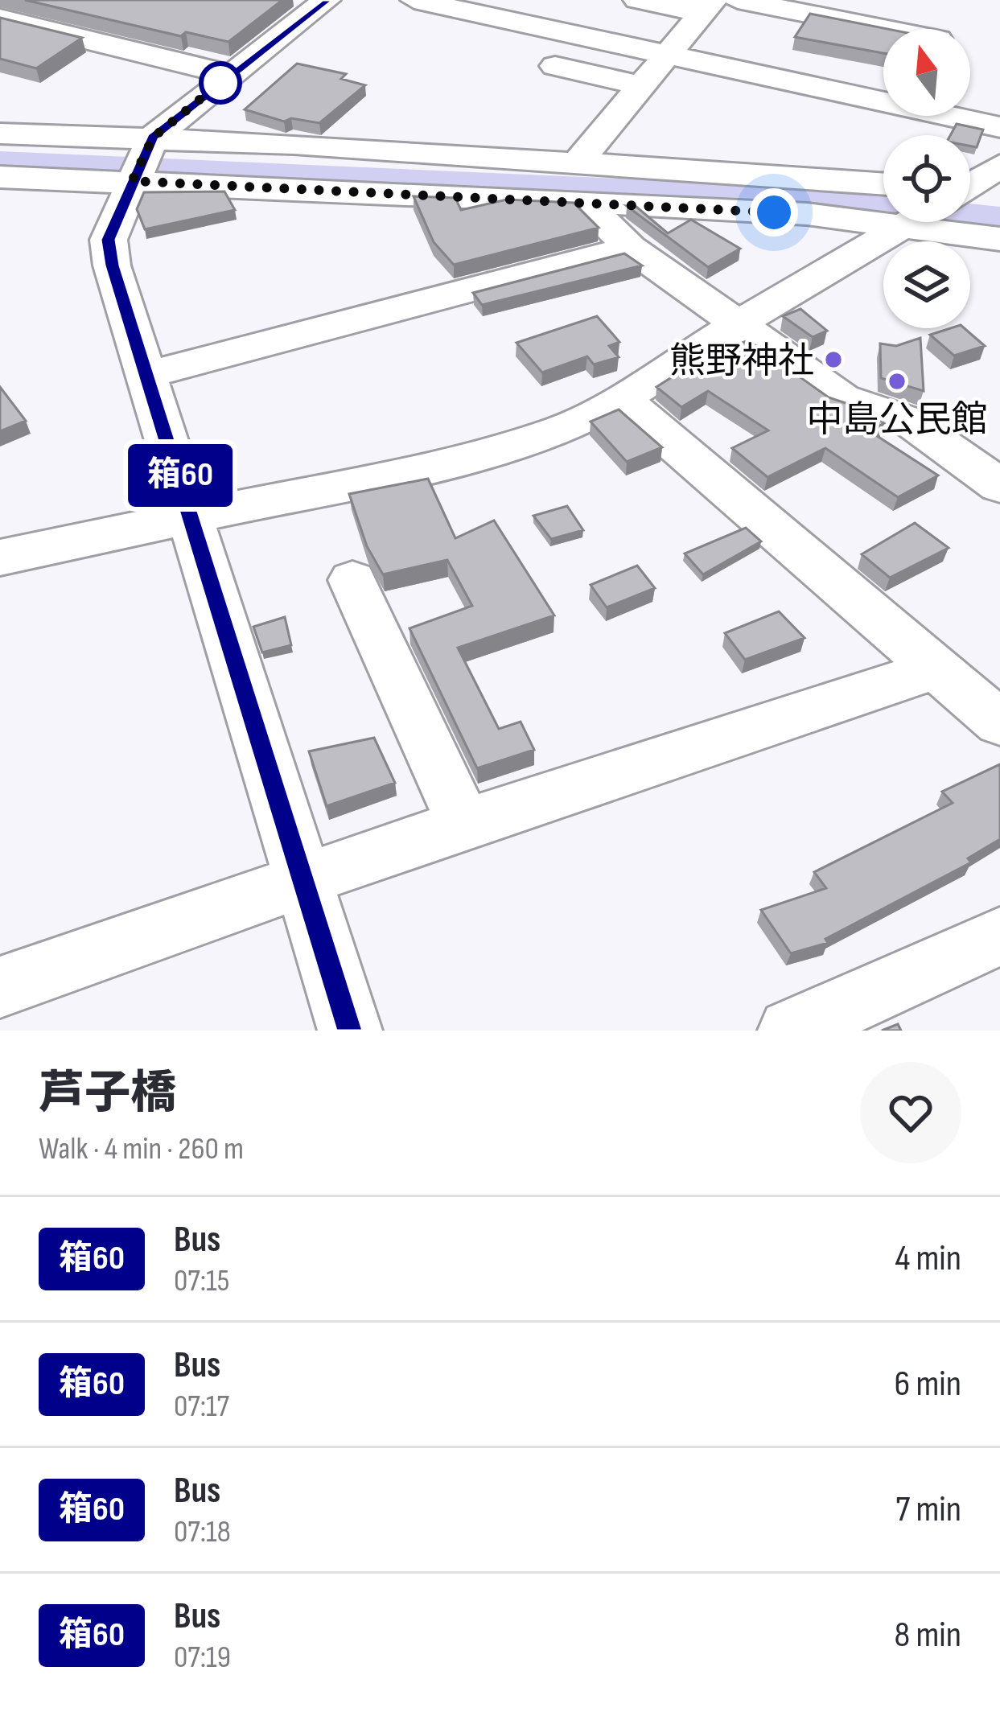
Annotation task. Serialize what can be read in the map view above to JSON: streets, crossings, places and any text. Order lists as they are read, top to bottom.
{
  "places": ["熊野神社", "中島公民館"],
  "lines": ["bus line 箱60"],
  "north": "top",
  "page": {
    "on_map": "箱60",
    "heading": ["芦子橋", "Walk · 4 min · 260 m"],
    "list": [
      {
        "mark": "箱60",
        "name": "Bus",
        "note": "07:15",
        "value": "4 min"
      },
      {
        "mark": "箱60",
        "name": "Bus",
        "note": "07:17",
        "value": "6 min"
      },
      {
        "mark": "箱60",
        "name": "Bus",
        "note": "07:18",
        "value": "7 min"
      },
      {
        "mark": "箱60",
        "name": "Bus",
        "note": "07:19",
        "value": "8 min"
      }
    ]
  }
}
